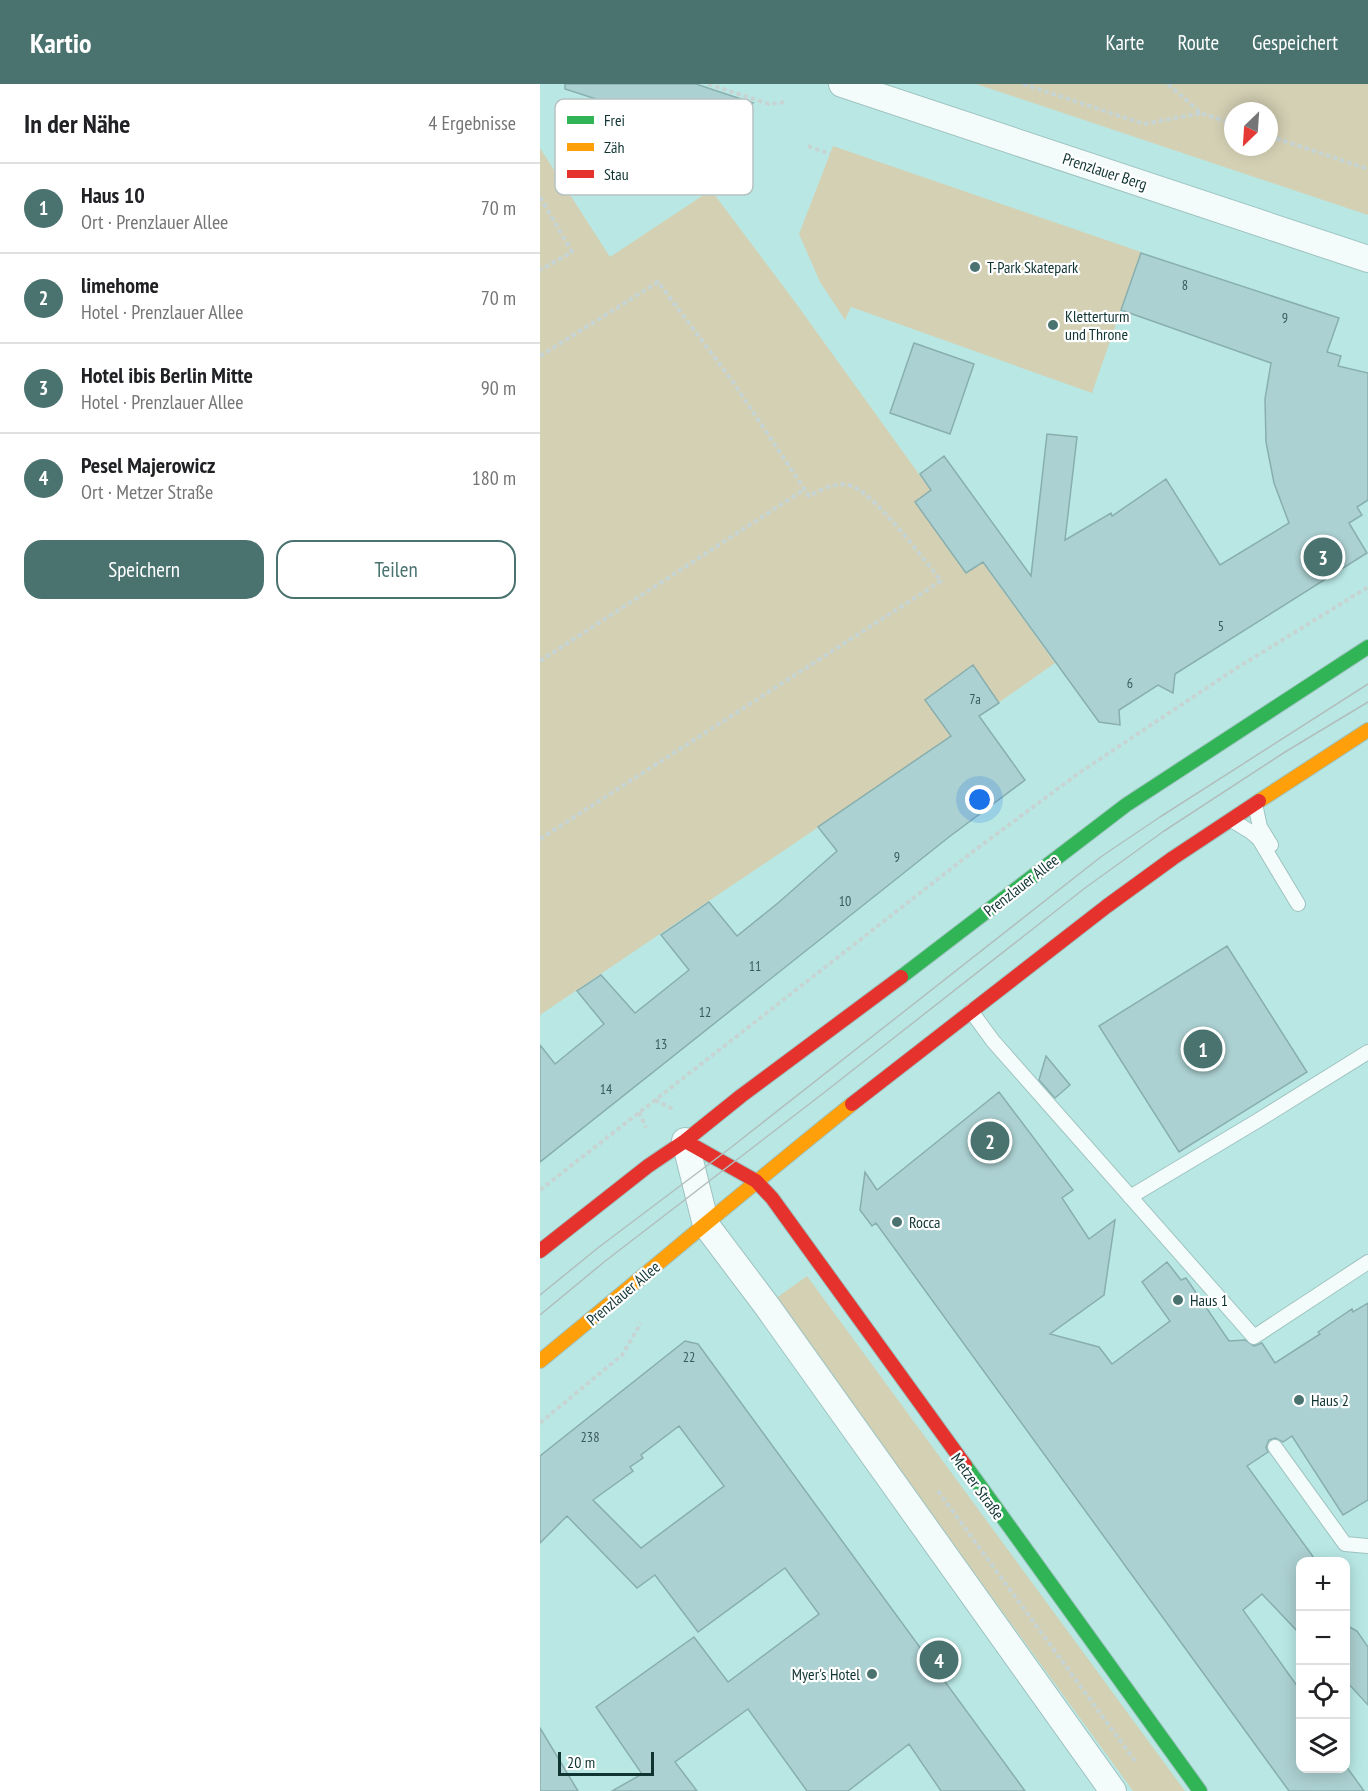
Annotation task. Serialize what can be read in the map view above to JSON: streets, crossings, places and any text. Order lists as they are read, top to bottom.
{
  "streets": {
    "main road": ["Prenzlauer Allee", "Metzer Straße"],
    "street": ["Prenzlauer Berg"]
  },
  "crossings": [
    ["Prenzlauer Allee", "Metzer Straße"]
  ],
  "places": [
    "T-Park Skatepark",
    "Kletterturm und Throne",
    "Rocca",
    "Haus 1",
    "Haus 2",
    "Myer's Hotel"
  ],
  "house_numbers": [
    "8",
    "9",
    "5",
    "6",
    "7a",
    "9",
    "10",
    "11",
    "12",
    "13",
    "14",
    "22",
    "238"
  ],
  "legend": ["Frei", "Zäh", "Stau"],
  "scale_bar": "20 m",
  "north": "bottom left",
  "page": {
    "header": "Kartio",
    "nav": ["Karte", "Route", "Gespeichert"],
    "heading": ["In der Nähe", "4 Ergebnisse"],
    "list": [
      {
        "mark": "1",
        "name": "Haus 10",
        "note": "Ort · Prenzlauer Allee",
        "value": "70 m"
      },
      {
        "mark": "2",
        "name": "limehome",
        "note": "Hotel · Prenzlauer Allee",
        "value": "70 m"
      },
      {
        "mark": "3",
        "name": "Hotel ibis Berlin Mitte",
        "note": "Hotel · Prenzlauer Allee",
        "value": "90 m"
      },
      {
        "mark": "4",
        "name": "Pesel Majerowicz",
        "note": "Ort · Metzer Straße",
        "value": "180 m"
      }
    ],
    "buttons": ["Speichern", "Teilen"],
    "pins": [
      "3",
      "1",
      "2",
      "4"
    ],
    "map_buttons": ["+", "−"],
    "scale": "20 m"
  }
}
